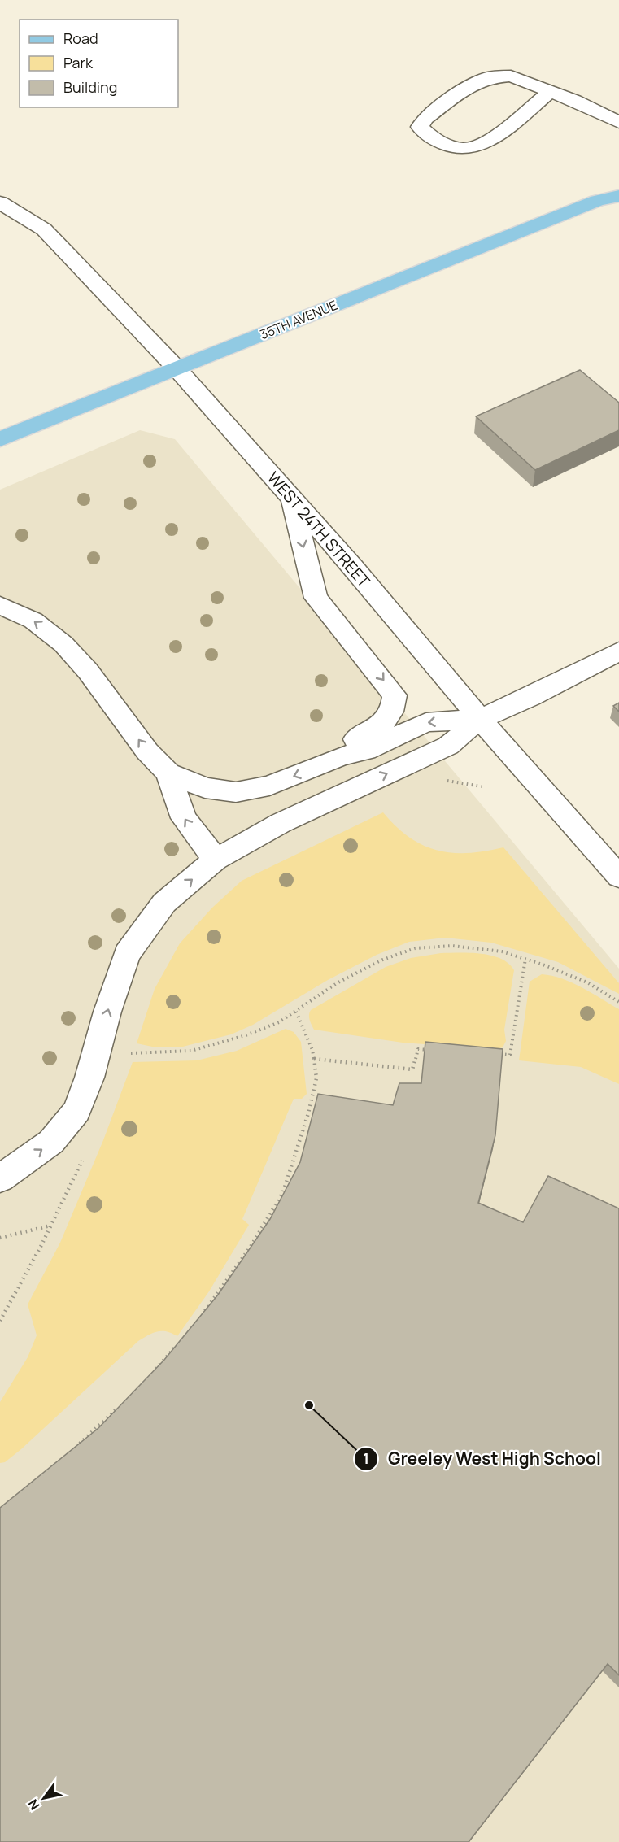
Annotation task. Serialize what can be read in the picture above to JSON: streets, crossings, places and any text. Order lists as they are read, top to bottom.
{
  "streets": {
    "main road": ["35TH AVENUE"],
    "street": ["WEST 24TH STREET"]
  },
  "crossings": [
    ["35TH AVENUE", "WEST 24TH STREET"]
  ],
  "places": ["Greeley West High School"],
  "legend": ["Road", "Park", "Building"],
  "north": "bottom left"
}
